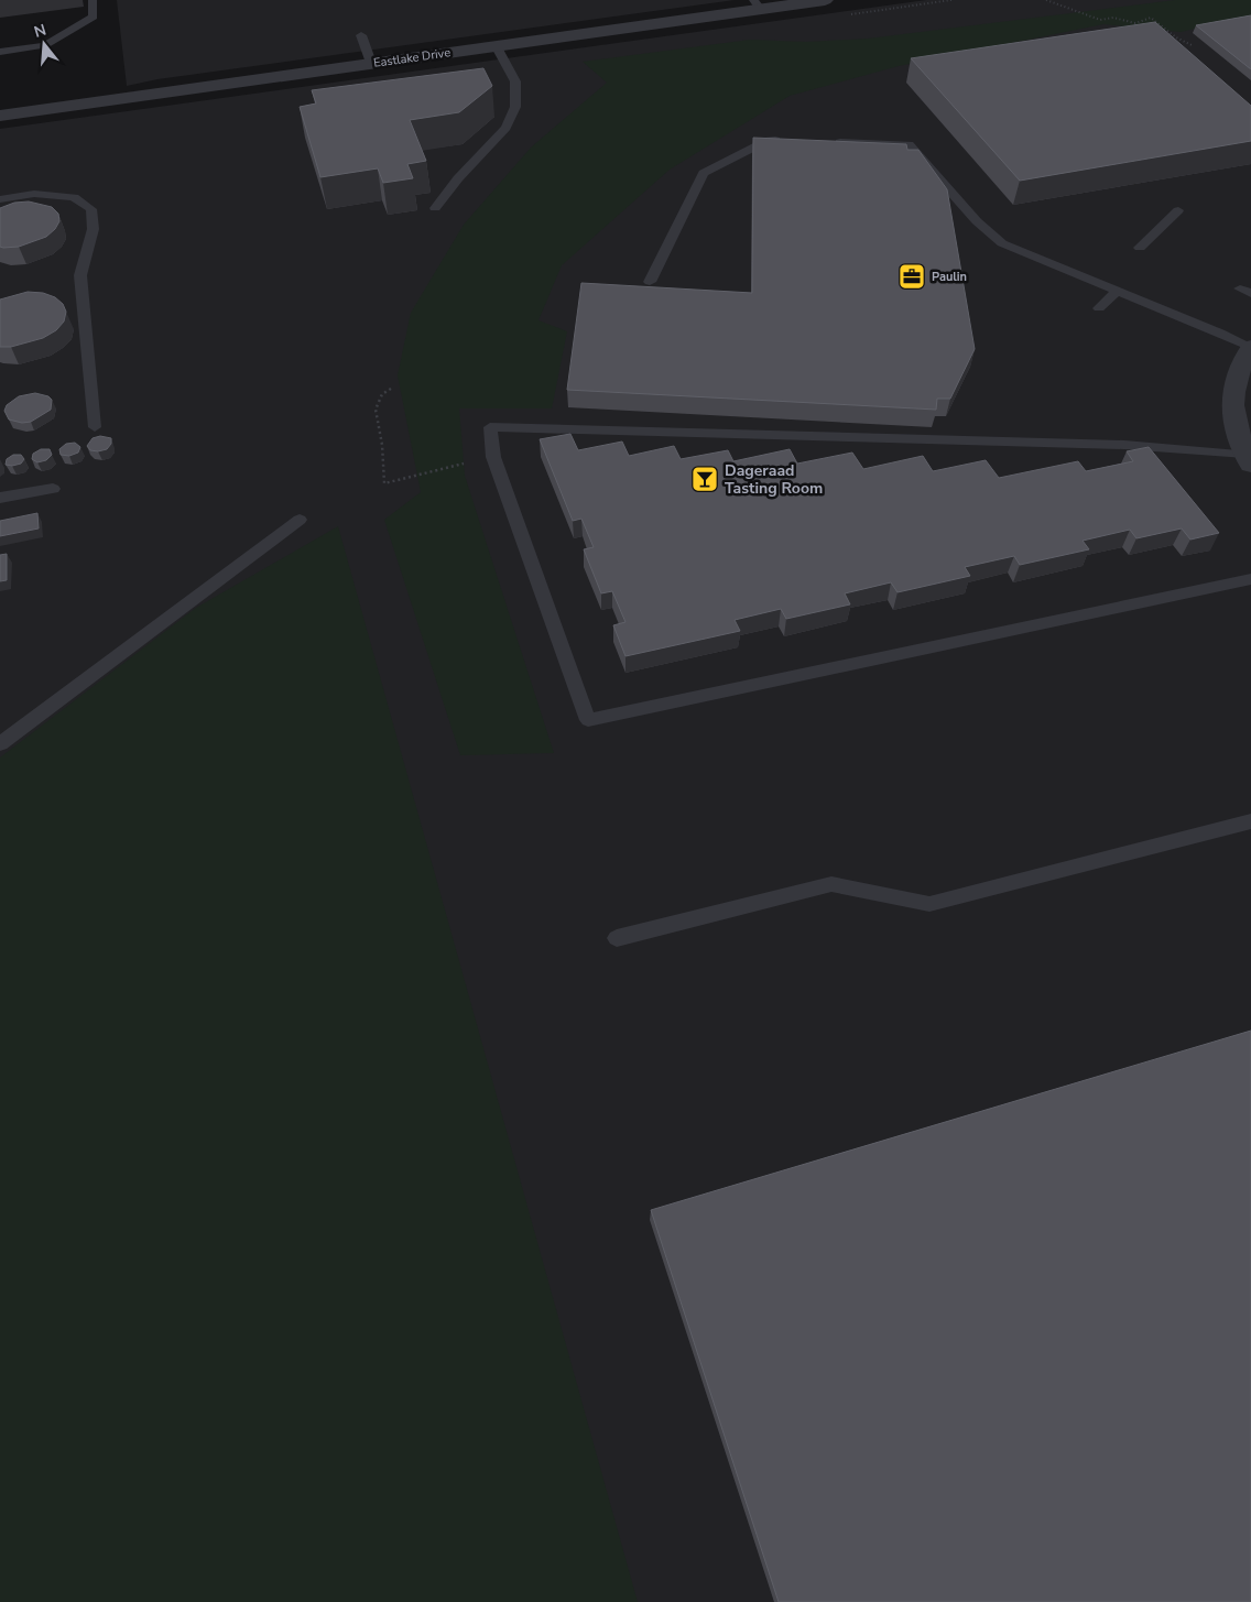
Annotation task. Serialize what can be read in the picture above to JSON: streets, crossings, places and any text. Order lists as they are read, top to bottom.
{
  "streets": {
    "street": ["Eastlake Drive"]
  },
  "places": {
    "office": ["Paulin"],
    "bar": ["Dageraad Tasting Room"]
  },
  "north": "top"
}
